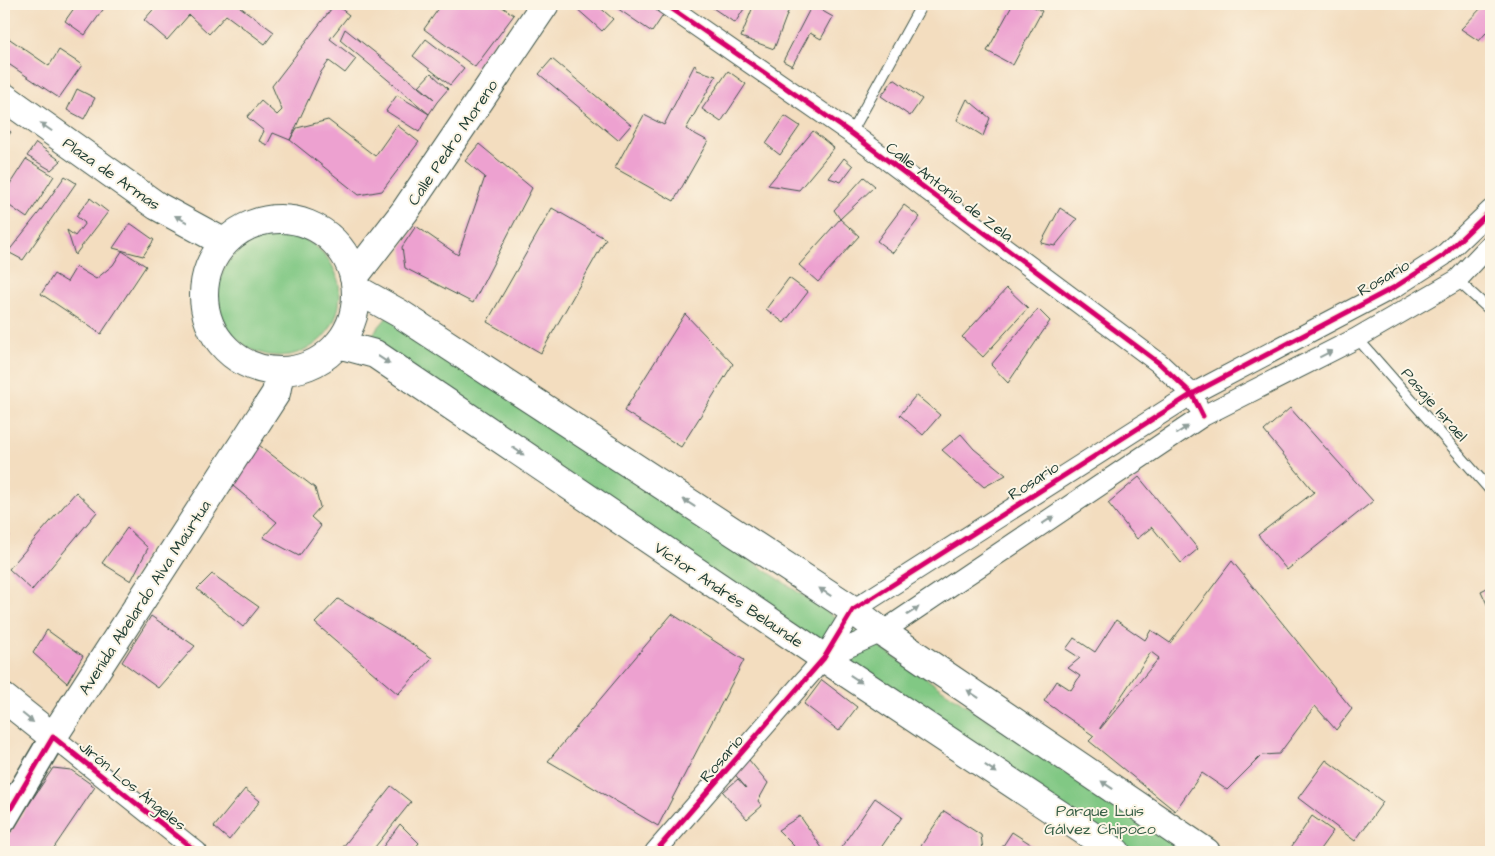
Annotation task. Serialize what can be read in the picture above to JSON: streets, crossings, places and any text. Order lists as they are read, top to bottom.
{
  "streets": {
    "main road": [
      "Calle Pedro Moreno",
      "Plaza de Armas",
      "Víctor Andrés Belaunde",
      "Avenida Abelardo Alva Maúrtua",
      "Jirón Los Ángeles"
    ],
    "street": ["Calle Antonio de Zela", "Rosario"],
    "lane": ["Pasaje Israel"]
  },
  "crossings": [
    ["Calle Pedro Moreno", "Plaza de Armas"],
    ["Calle Pedro Moreno", "Víctor Andrés Belaunde"],
    ["Calle Pedro Moreno", "Avenida Abelardo Alva Maúrtua"],
    ["Plaza de Armas", "Víctor Andrés Belaunde"],
    ["Plaza de Armas", "Avenida Abelardo Alva Maúrtua"],
    ["Calle Antonio de Zela", "Rosario"],
    ["Rosario", "Pasaje Israel"],
    ["Rosario", "Víctor Andrés Belaunde"],
    ["Víctor Andrés Belaunde", "Avenida Abelardo Alva Maúrtua"],
    ["Avenida Abelardo Alva Maúrtua", "Jirón Los Ángeles"]
  ],
  "one_way": ["Plaza de Armas"],
  "parks": ["Parque Luis Gálvez Chipoco"]
}
